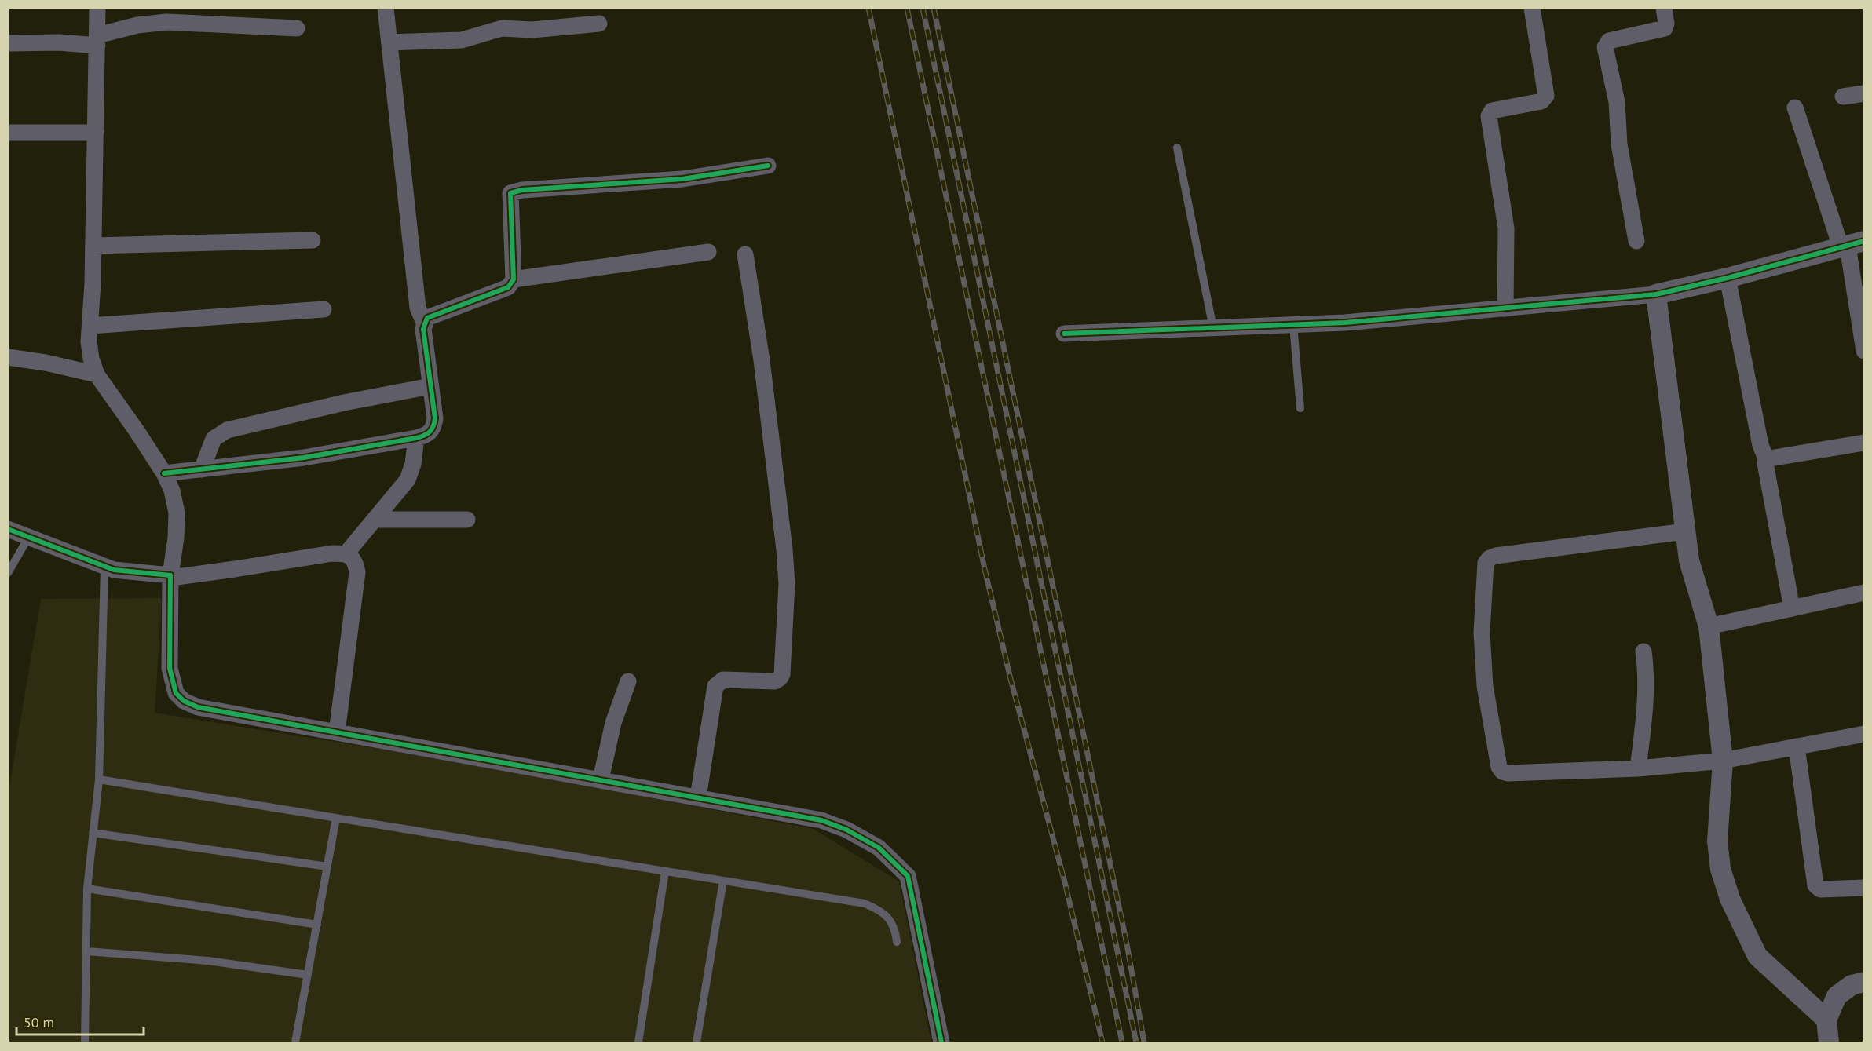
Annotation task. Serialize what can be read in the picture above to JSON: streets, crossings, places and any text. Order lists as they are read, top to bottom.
{
  "scale_bar": "50 m"
}
